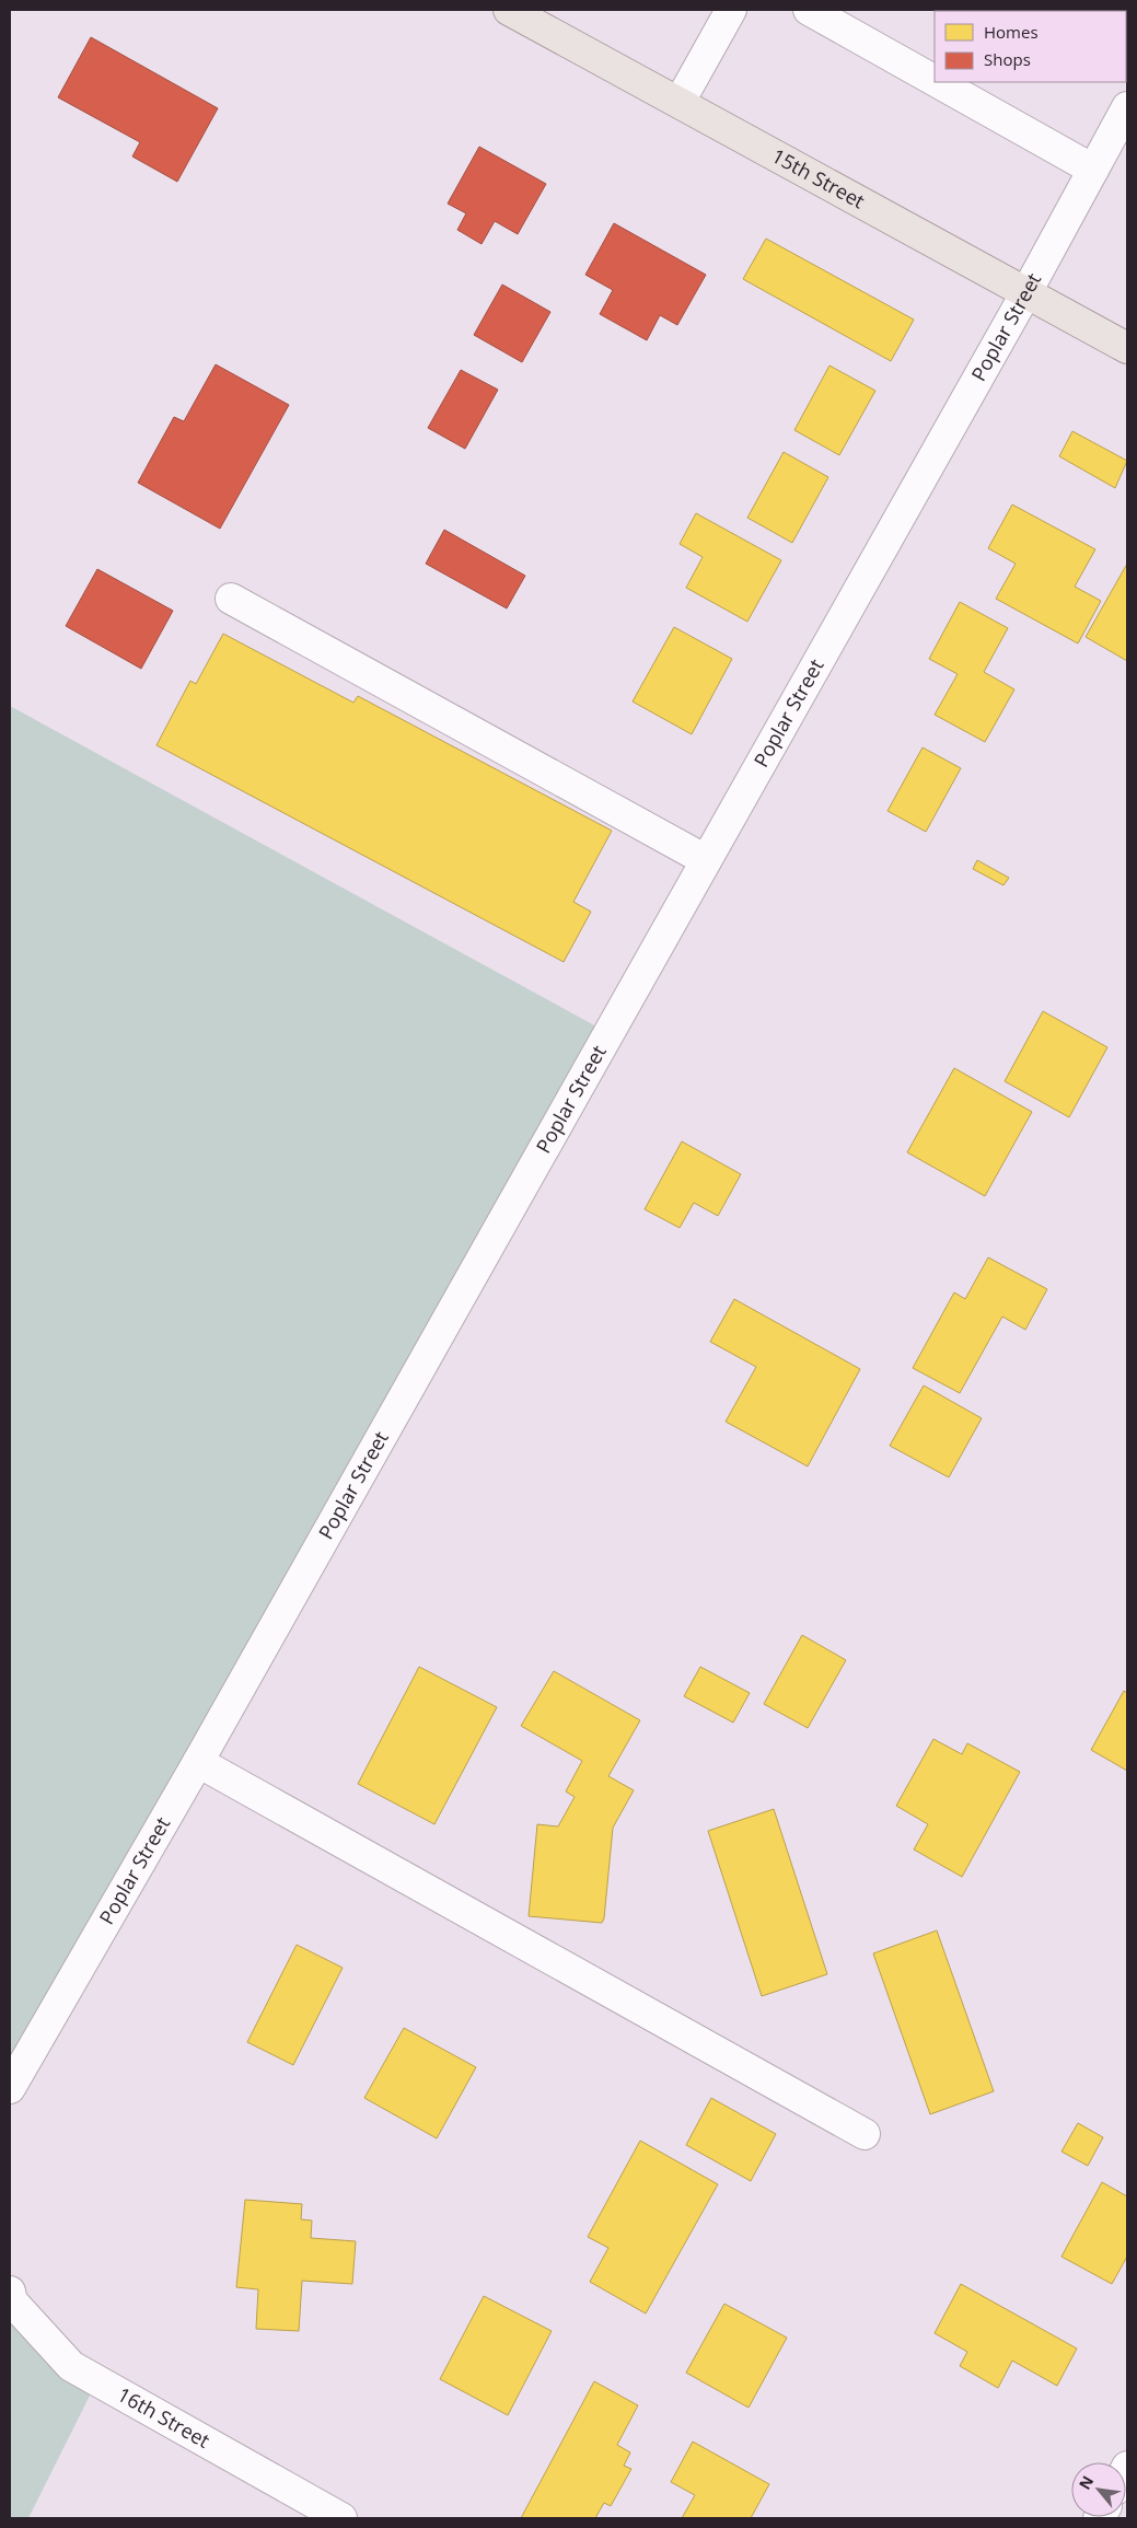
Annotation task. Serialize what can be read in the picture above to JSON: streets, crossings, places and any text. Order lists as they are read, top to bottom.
{
  "streets": {
    "main road": ["15th Street"],
    "street": ["Poplar Street", "16th Street"]
  },
  "crossings": [
    ["15th Street", "Poplar Street"]
  ],
  "legend": ["Homes", "Shops"],
  "north": "top left"
}
